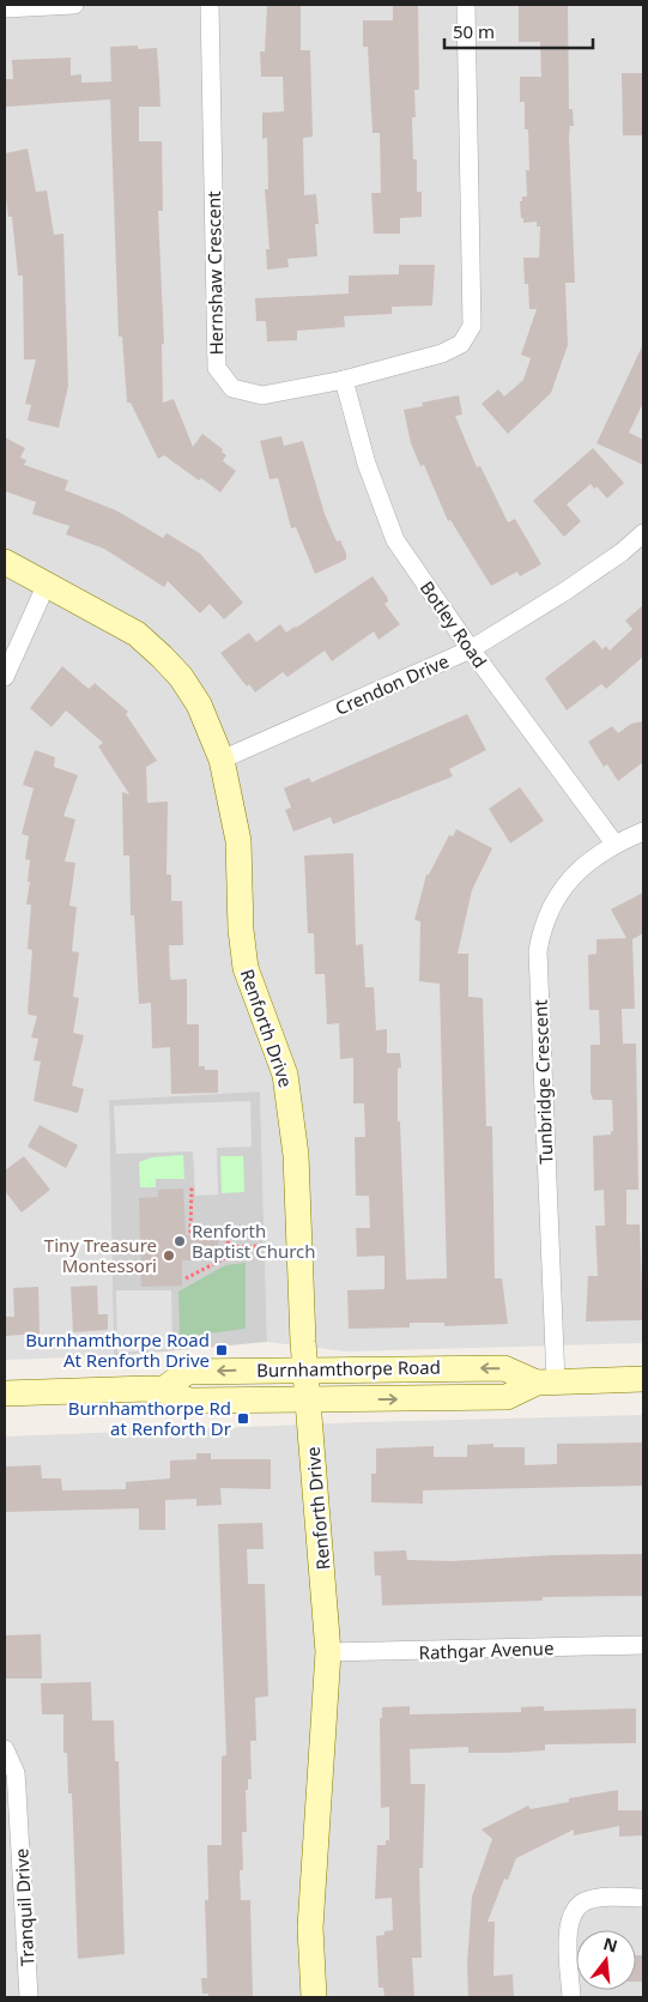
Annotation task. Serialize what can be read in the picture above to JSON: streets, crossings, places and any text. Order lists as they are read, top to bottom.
{
  "streets": {
    "street": [
      "Hernshaw Crescent",
      "Botley Road",
      "Crendon Drive",
      "Renforth Drive",
      "Tunbridge Crescent",
      "Burnhamthorpe Road",
      "Rathgar Avenue",
      "Tranquil Drive"
    ]
  },
  "crossings": [
    ["Hernshaw Crescent", "Botley Road"],
    ["Botley Road", "Crendon Drive"],
    ["Botley Road", "Tunbridge Crescent"],
    ["Crendon Drive", "Renforth Drive"],
    ["Renforth Drive", "Burnhamthorpe Road"],
    ["Renforth Drive", "Rathgar Avenue"],
    ["Tunbridge Crescent", "Burnhamthorpe Road"]
  ],
  "places": {
    "other": ["Renforth Baptist Church", "Tiny Treasure Montessori"],
    "transit": ["Burnhamthorpe Road At Renforth Drive", "Burnhamthorpe Rd at Renforth Dr"]
  },
  "scale_bar": "50 m",
  "north": "top"
}
